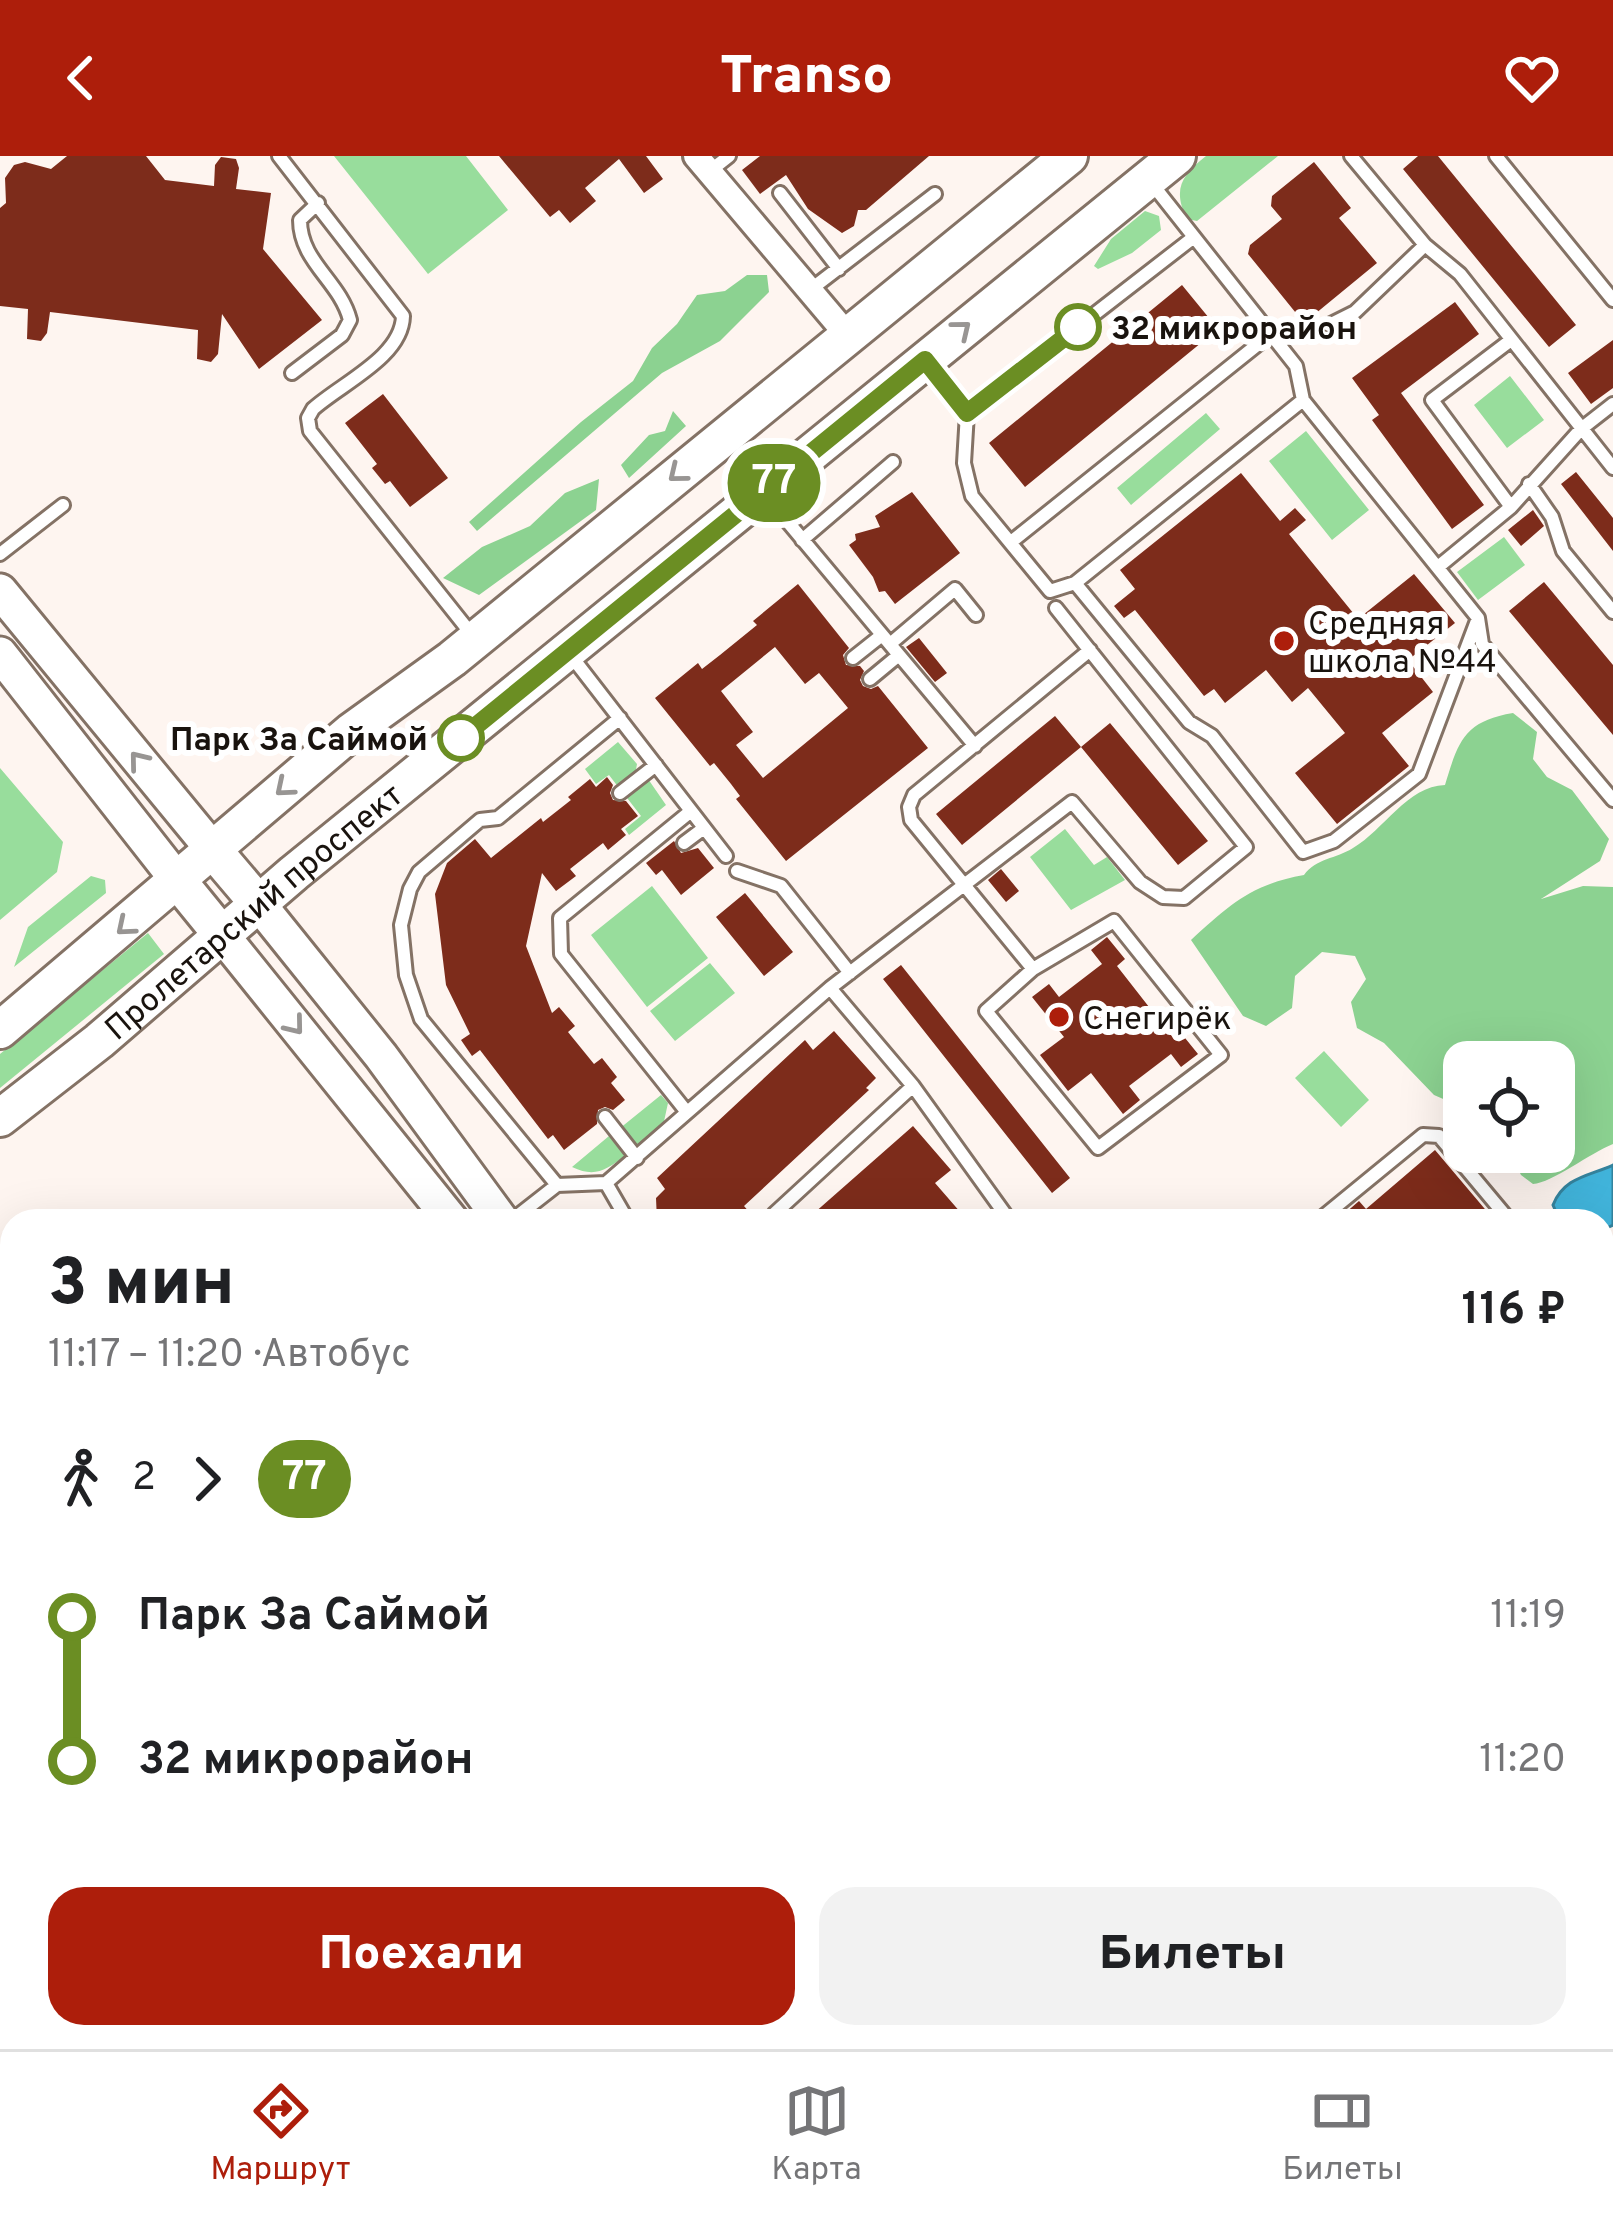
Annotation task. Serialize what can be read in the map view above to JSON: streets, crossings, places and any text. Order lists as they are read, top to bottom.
{
  "streets": {
    "main road": ["Пролетарский проспект"]
  },
  "places": [
    "32 микрорайон",
    "Средняя школа №44",
    "Парк За Саймой",
    "Снегирёк"
  ],
  "lines": ["bus line 77"],
  "page": {
    "header": "Transo",
    "on_map": "77",
    "heading": ["3 мин", "11:17 – 11:20 · Автобус", "116 ₽"],
    "legs": ["2", "77"],
    "list": [
      {
        "name": "Парк За Саймой",
        "value": "11:19"
      },
      {
        "name": "32 микрорайон",
        "value": "11:20"
      }
    ],
    "buttons": ["Поехали", "Билеты"],
    "tabs": ["Маршрут", "Карта", "Билеты"]
  }
}
